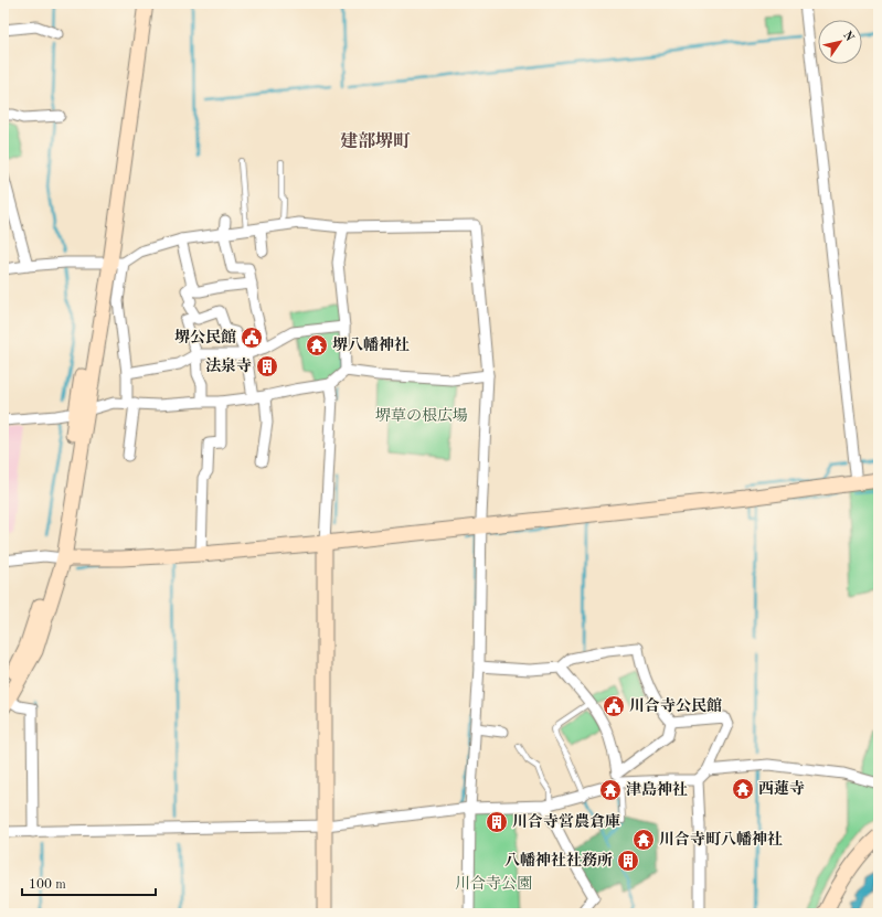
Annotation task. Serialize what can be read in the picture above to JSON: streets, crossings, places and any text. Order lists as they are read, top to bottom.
{
  "districts": ["建部堺町"],
  "parks": ["堺草の根広場", "川合寺公園"],
  "places": {
    "public building": ["堺公民館", "川合寺公民館"],
    "temple": [
      "堺八幡神社",
      "西蓮寺",
      "津島神社",
      "川合寺町八幡神社"
    ],
    "building": ["法泉寺", "川合寺営農倉庫", "八幡神社社務所"]
  },
  "scale_bar": "100 m",
  "north": "top right"
}
